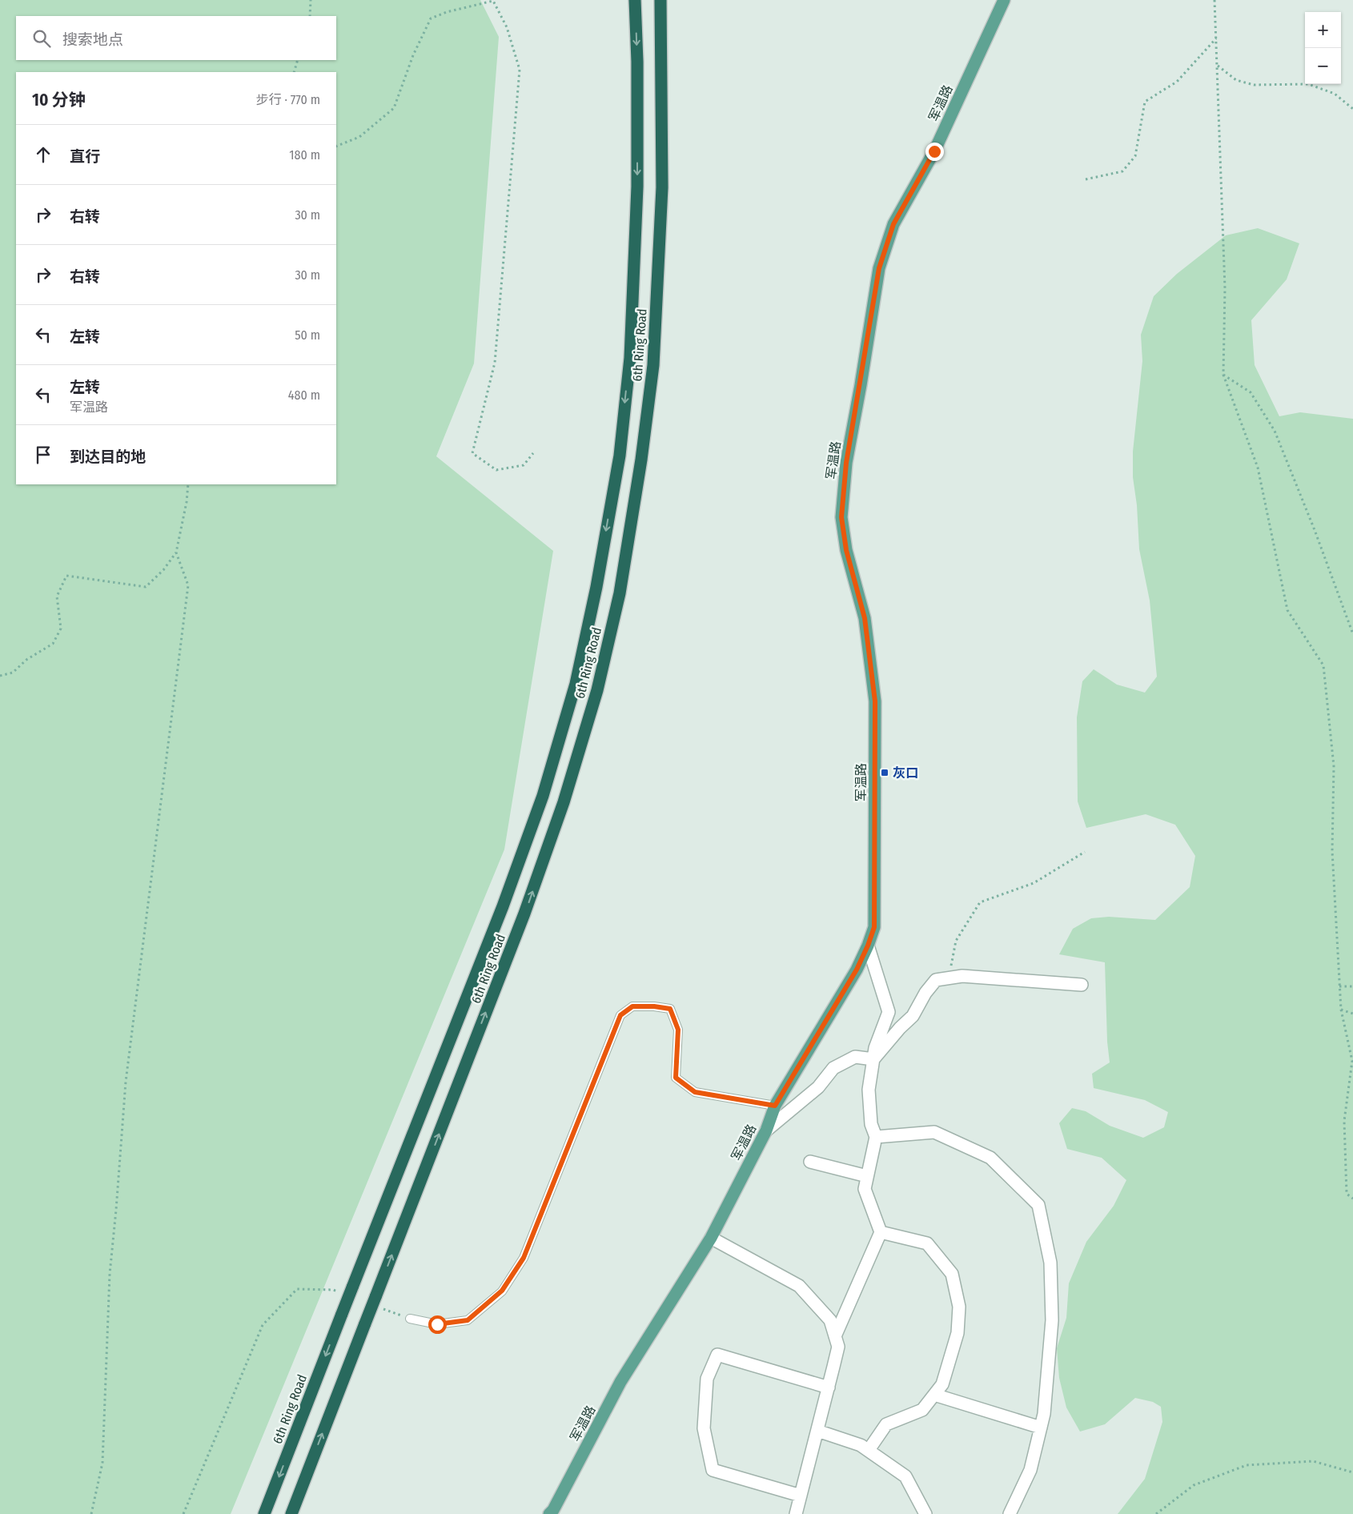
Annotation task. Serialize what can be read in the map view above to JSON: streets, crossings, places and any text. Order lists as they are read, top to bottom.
{
  "streets": {
    "highway": ["6th Ring Road"],
    "main road": ["军温路"]
  },
  "places": {
    "transit": ["灰口"]
  },
  "page": {
    "map_buttons": ["+", "−"],
    "search": "搜索地点",
    "heading": ["10 分钟", "步行 · 770 m"],
    "list": [
      ["直行", "180 m"],
      ["右转", "30 m"],
      ["右转", "30 m"],
      ["左转", "50 m"],
      ["左转", "军温路", "480 m"],
      "到达目的地"
    ]
  }
}
